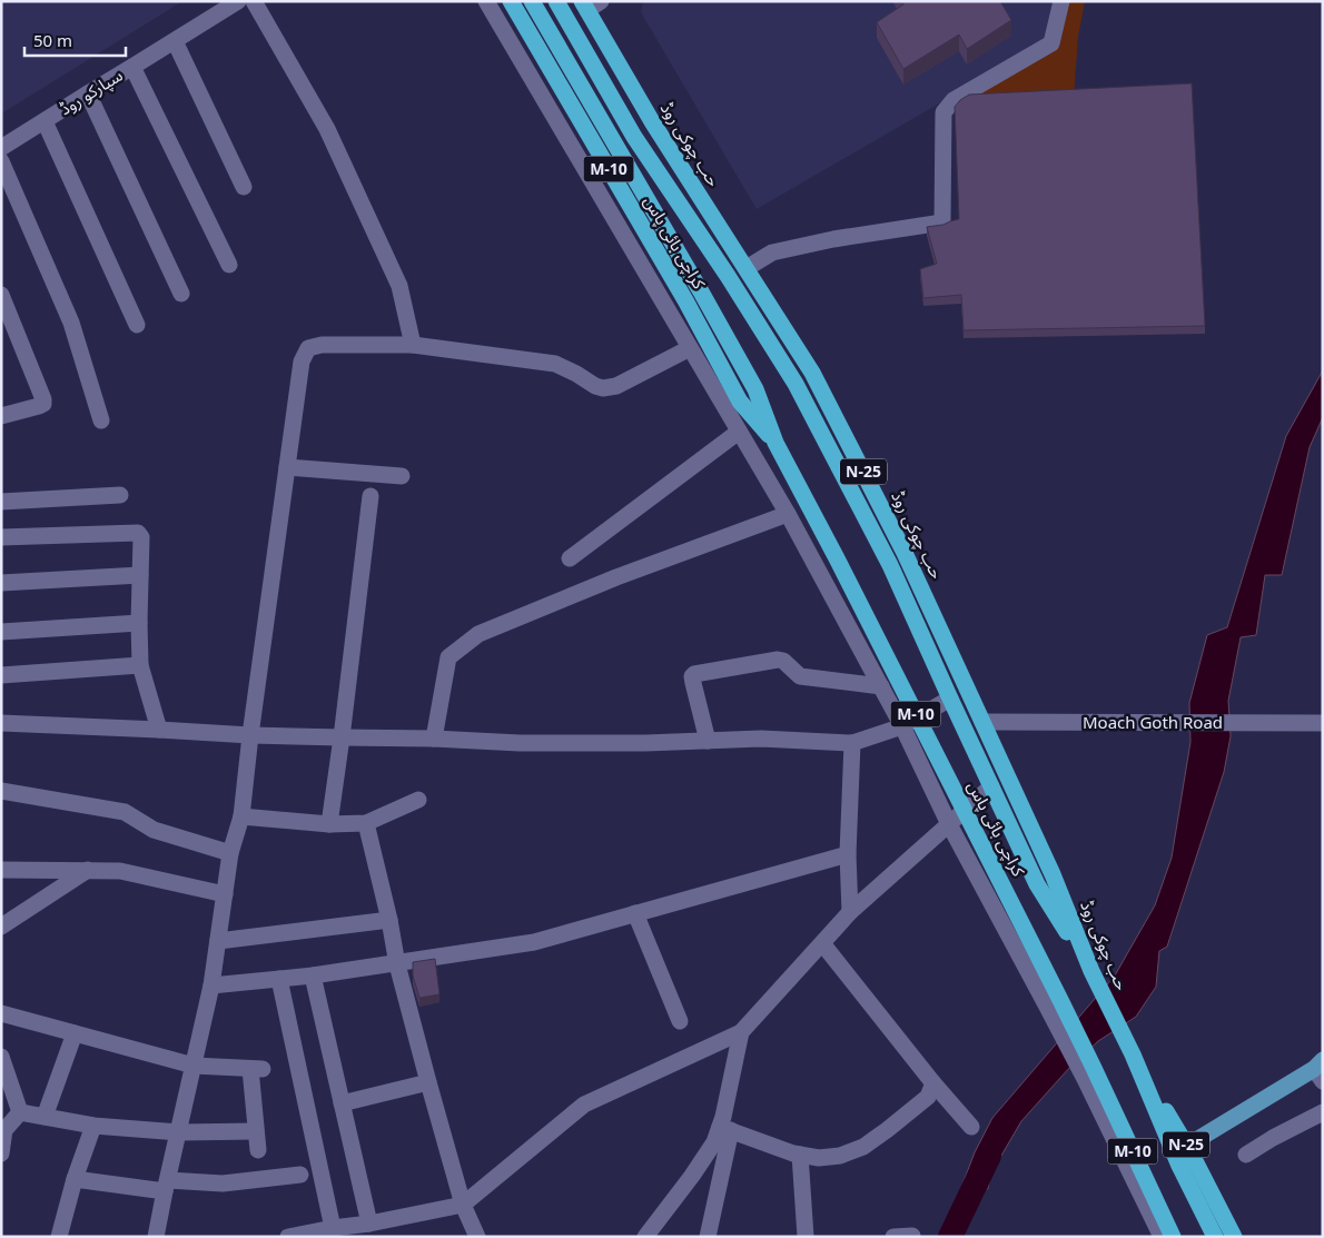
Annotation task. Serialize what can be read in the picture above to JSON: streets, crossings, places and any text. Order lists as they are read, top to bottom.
{
  "streets": {
    "highway": [
      "حب چوکی روڈ",
      "M-10",
      "کراچی بائی پاس",
      "N-25"
    ],
    "street": ["سپارکو روڈ", "Moach Goth Road"]
  },
  "crossings": [
    ["حب چوکی روڈ", "Moach Goth Road"]
  ],
  "scale_bar": "50 m"
}
